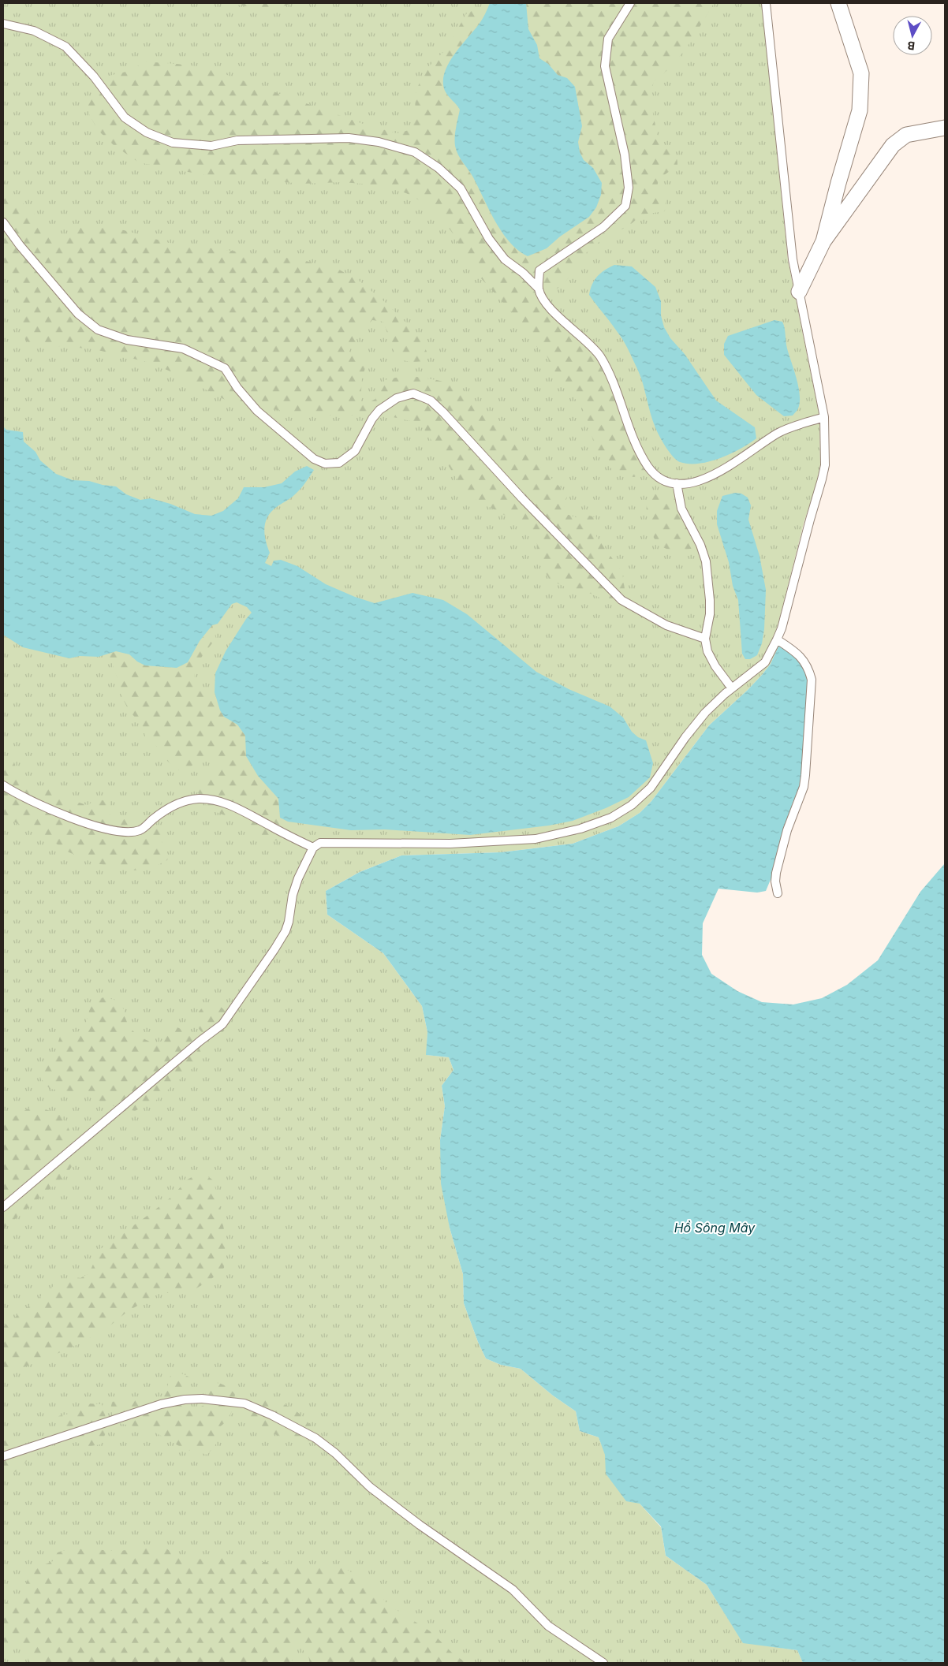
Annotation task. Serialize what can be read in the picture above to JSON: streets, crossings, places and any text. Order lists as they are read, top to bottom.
{
  "water": ["Hồ Sông Mây"],
  "north": "bottom"
}
